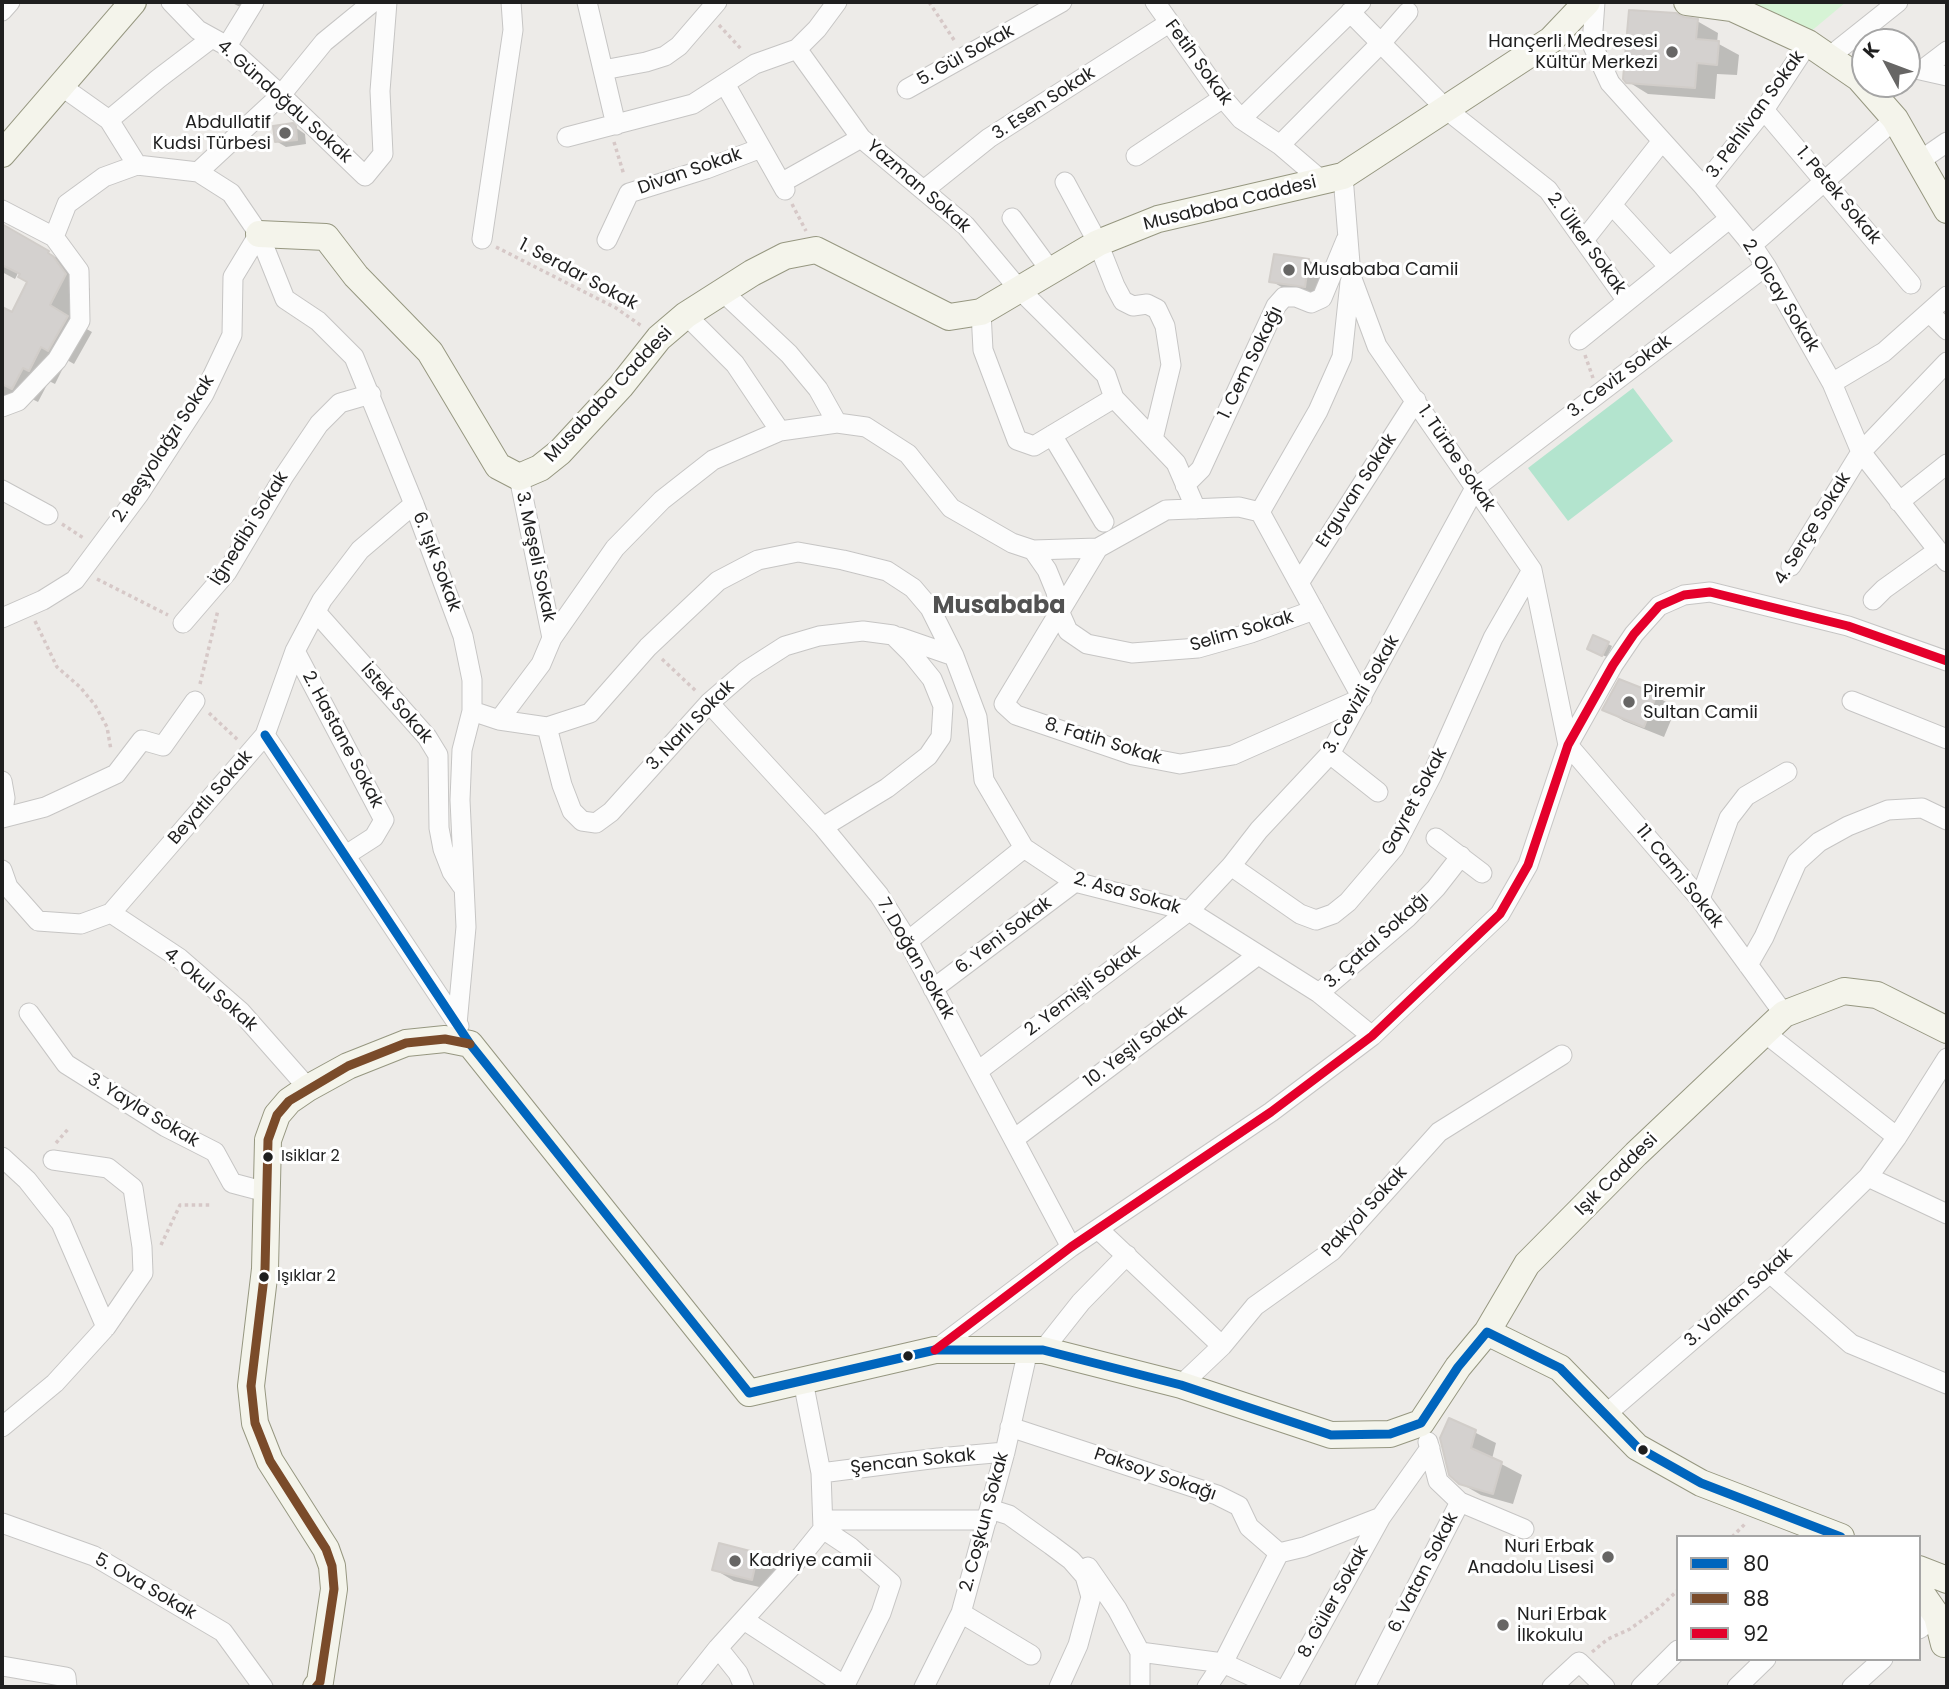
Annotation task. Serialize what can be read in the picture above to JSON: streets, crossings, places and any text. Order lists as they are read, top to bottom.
{
  "streets": {
    "main road": ["Musababa Caddesi", "Işık Caddesi"],
    "street": [
      "5. Gül Sokak",
      "Fetih Sokak",
      "4. Gündoğdu Sokak",
      "3. Esen Sokak",
      "3. Pehlivan Sokak",
      "Divan Sokak",
      "Yazman Sokak",
      "1. Petek Sokak",
      "2. Ülker Sokak",
      "2. Olcay Sokak",
      "1. Cem Sokağı",
      "3. Ceviz Sokak",
      "2. Beşyolağzı Sokak",
      "1. Türbe Sokak",
      "Erguvan Sokak",
      "İğnedibi Sokak",
      "4. Serçe Sokak",
      "3. Meşeli Sokak",
      "6. Işık Sokak",
      "Selim Sokak",
      "3. Cevizli Sokak",
      "İstek Sokak",
      "3. Narlı Sokak",
      "2. Hastane Sokak",
      "8. Fatih Sokak",
      "Beyatlı Sokak",
      "Gayret Sokak",
      "11. Cami Sokak",
      "2. Asa Sokak",
      "6. Yeni Sokak",
      "3. Çatal Sokağı",
      "7. Doğan Sokak",
      "4. Okul Sokak",
      "2. Yemişli Sokak",
      "10. Yeşil Sokak",
      "3. Yayla Sokak",
      "Pakyol Sokak",
      "3. Volkan Sokak",
      "Şencan Sokak",
      "Paksoy Sokağı",
      "2. Coşkun Sokak",
      "6. Vatan Sokak",
      "5. Ova Sokak",
      "8. Güler Sokak"
    ],
    "path": ["1. Serdar Sokak"]
  },
  "crossings": [
    ["Fetih Sokak", "3. Esen Sokak"],
    ["Fetih Sokak", "Musababa Caddesi"],
    ["Fetih Sokak", "1. Türbe Sokak"],
    ["3. Esen Sokak", "Yazman Sokak"],
    ["3. Pehlivan Sokak", "1. Petek Sokak"],
    ["3. Pehlivan Sokak", "2. Olcay Sokak"],
    ["Yazman Sokak", "Musababa Caddesi"],
    ["Yazman Sokak", "1. Cem Sokağı"],
    ["Musababa Caddesi", "2. Ülker Sokak"],
    ["Musababa Caddesi", "1. Serdar Sokak"],
    ["Musababa Caddesi", "1. Türbe Sokak"],
    ["Musababa Caddesi", "3. Meşeli Sokak"],
    ["2. Ülker Sokak", "2. Olcay Sokak"],
    ["2. Olcay Sokak", "3. Ceviz Sokak"],
    ["2. Olcay Sokak", "4. Serçe Sokak"],
    ["1. Cem Sokağı", "1. Türbe Sokak"],
    ["3. Ceviz Sokak", "1. Türbe Sokak"],
    ["3. Ceviz Sokak", "3. Cevizli Sokak"],
    ["2. Beşyolağzı Sokak", "6. Işık Sokak"],
    ["1. Türbe Sokak", "Erguvan Sokak"],
    ["1. Türbe Sokak", "3. Cevizli Sokak"],
    ["1. Türbe Sokak", "Gayret Sokak"],
    ["1. Türbe Sokak", "11. Cami Sokak"],
    ["İğnedibi Sokak", "6. Işık Sokak"],
    ["3. Meşeli Sokak", "2. Asa Sokak"],
    ["6. Işık Sokak", "İstek Sokak"],
    ["6. Işık Sokak", "Beyatlı Sokak"],
    ["6. Işık Sokak", "2. Asa Sokak"],
    ["Selim Sokak", "8. Fatih Sokak"],
    ["3. Cevizli Sokak", "8. Fatih Sokak"],
    ["3. Cevizli Sokak", "Gayret Sokak"],
    ["3. Cevizli Sokak", "2. Asa Sokak"],
    ["3. Cevizli Sokak", "2. Yemişli Sokak"],
    ["İstek Sokak", "Beyatlı Sokak"],
    ["3. Narlı Sokak", "2. Asa Sokak"],
    ["3. Narlı Sokak", "7. Doğan Sokak"],
    ["2. Hastane Sokak", "Beyatlı Sokak"],
    ["Beyatlı Sokak", "4. Okul Sokak"],
    ["11. Cami Sokak", "Işık Caddesi"],
    ["2. Asa Sokak", "6. Yeni Sokak"],
    ["2. Asa Sokak", "3. Çatal Sokağı"],
    ["2. Asa Sokak", "2. Yemişli Sokak"],
    ["2. Asa Sokak", "10. Yeşil Sokak"],
    ["6. Yeni Sokak", "7. Doğan Sokak"],
    ["7. Doğan Sokak", "2. Yemişli Sokak"],
    ["7. Doğan Sokak", "10. Yeşil Sokak"],
    ["Işık Caddesi", "6. Vatan Sokak"],
    ["Şencan Sokak", "2. Coşkun Sokak"],
    ["Paksoy Sokağı", "2. Coşkun Sokak"],
    ["6. Vatan Sokak", "8. Güler Sokak"]
  ],
  "districts": ["Musababa"],
  "places": [
    "Hançerli Medresesi Kültür Merkezi",
    "Abdullatif Kudsi Türbesi",
    "Musababa Camii",
    "Piremir Sultan Camii",
    "Isiklar 2",
    "Işıklar 2",
    "Nuri Erbak Anadolu Lisesi",
    "Kadriye camii",
    "Nuri Erbak İlkokulu"
  ],
  "lines": ["transit line 92", "transit line 80", "transit line 88"],
  "legend": ["80", "88", "92"],
  "north": "top left"
}
